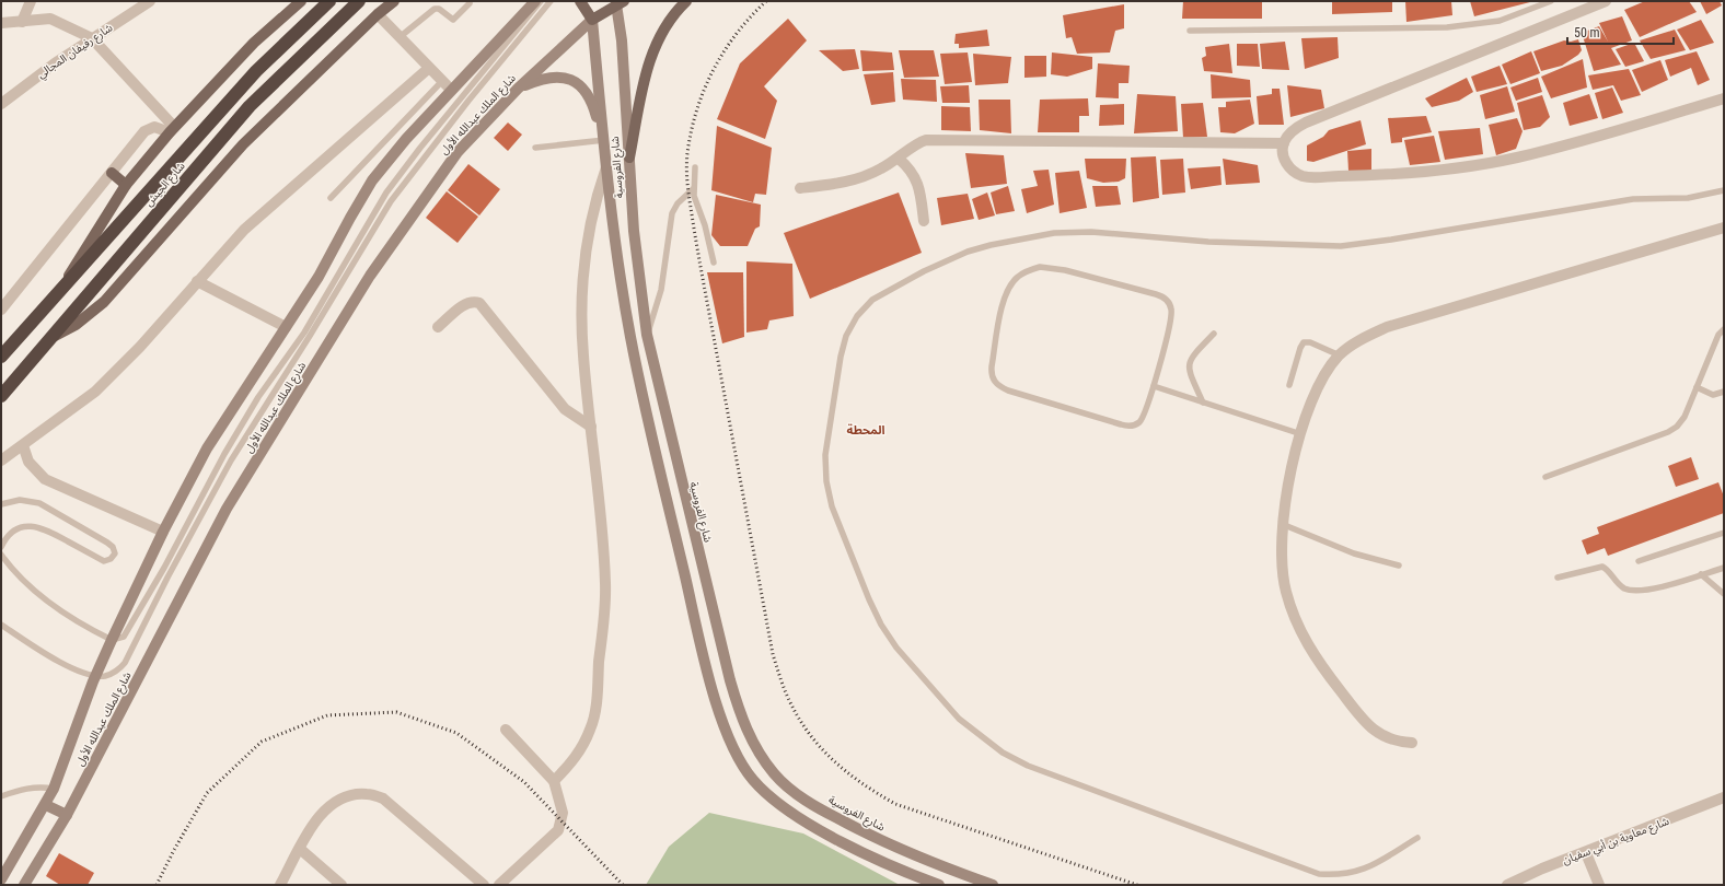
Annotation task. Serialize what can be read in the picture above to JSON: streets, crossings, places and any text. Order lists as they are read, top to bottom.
{
  "streets": {
    "highway": ["شارع الجيش"],
    "main road": ["شارع الملك عبدالله الأول", "شارع الفروسية"],
    "street": ["شارع رفيفان المجالي", "شارع معاوية بن أبي سفيان"]
  },
  "crossings": [
    ["شارع الملك عبدالله الأول", "شارع الفروسية"]
  ],
  "districts": ["المحطة"],
  "scale_bar": "50 m"
}
